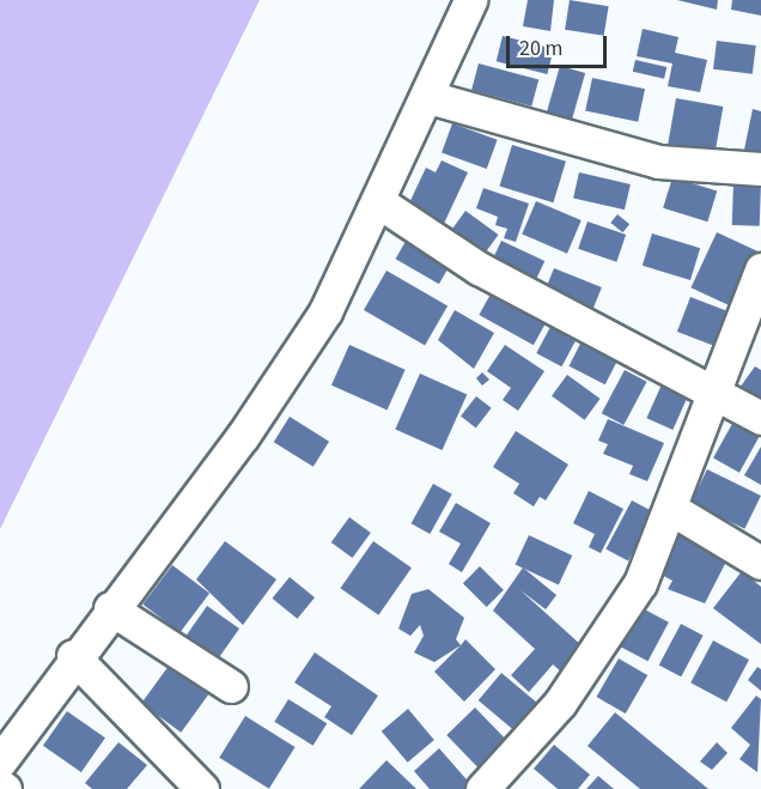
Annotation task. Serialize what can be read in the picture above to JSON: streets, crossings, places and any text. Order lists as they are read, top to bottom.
{
  "scale_bar": "20 m"
}
